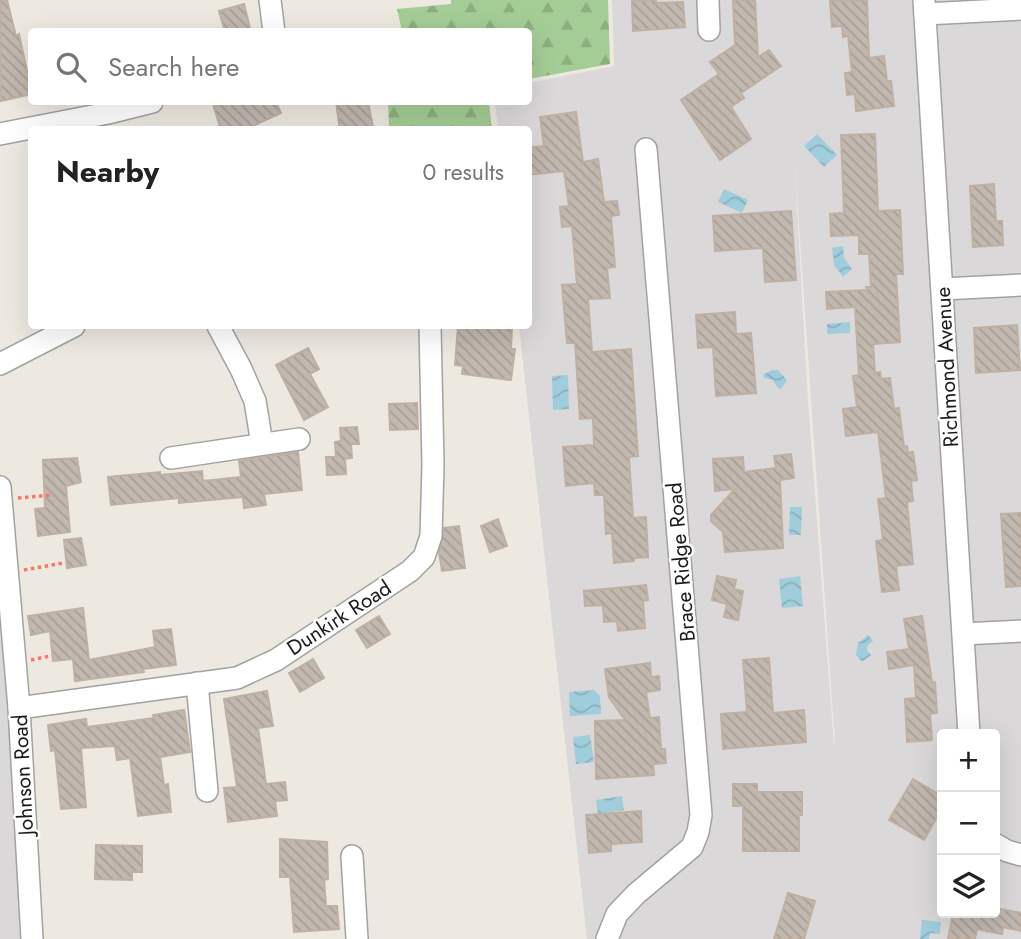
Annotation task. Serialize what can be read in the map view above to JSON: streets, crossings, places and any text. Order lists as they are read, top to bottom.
{
  "streets": {
    "street": [
      "Richmond Avenue",
      "Brace Ridge Road",
      "Dunkirk Road",
      "Johnson Road"
    ]
  },
  "crossings": [
    ["Dunkirk Road", "Johnson Road"]
  ],
  "page": {
    "search": "Search here",
    "heading": ["Nearby", "0 results"],
    "map_buttons": ["+", "−"]
  }
}
